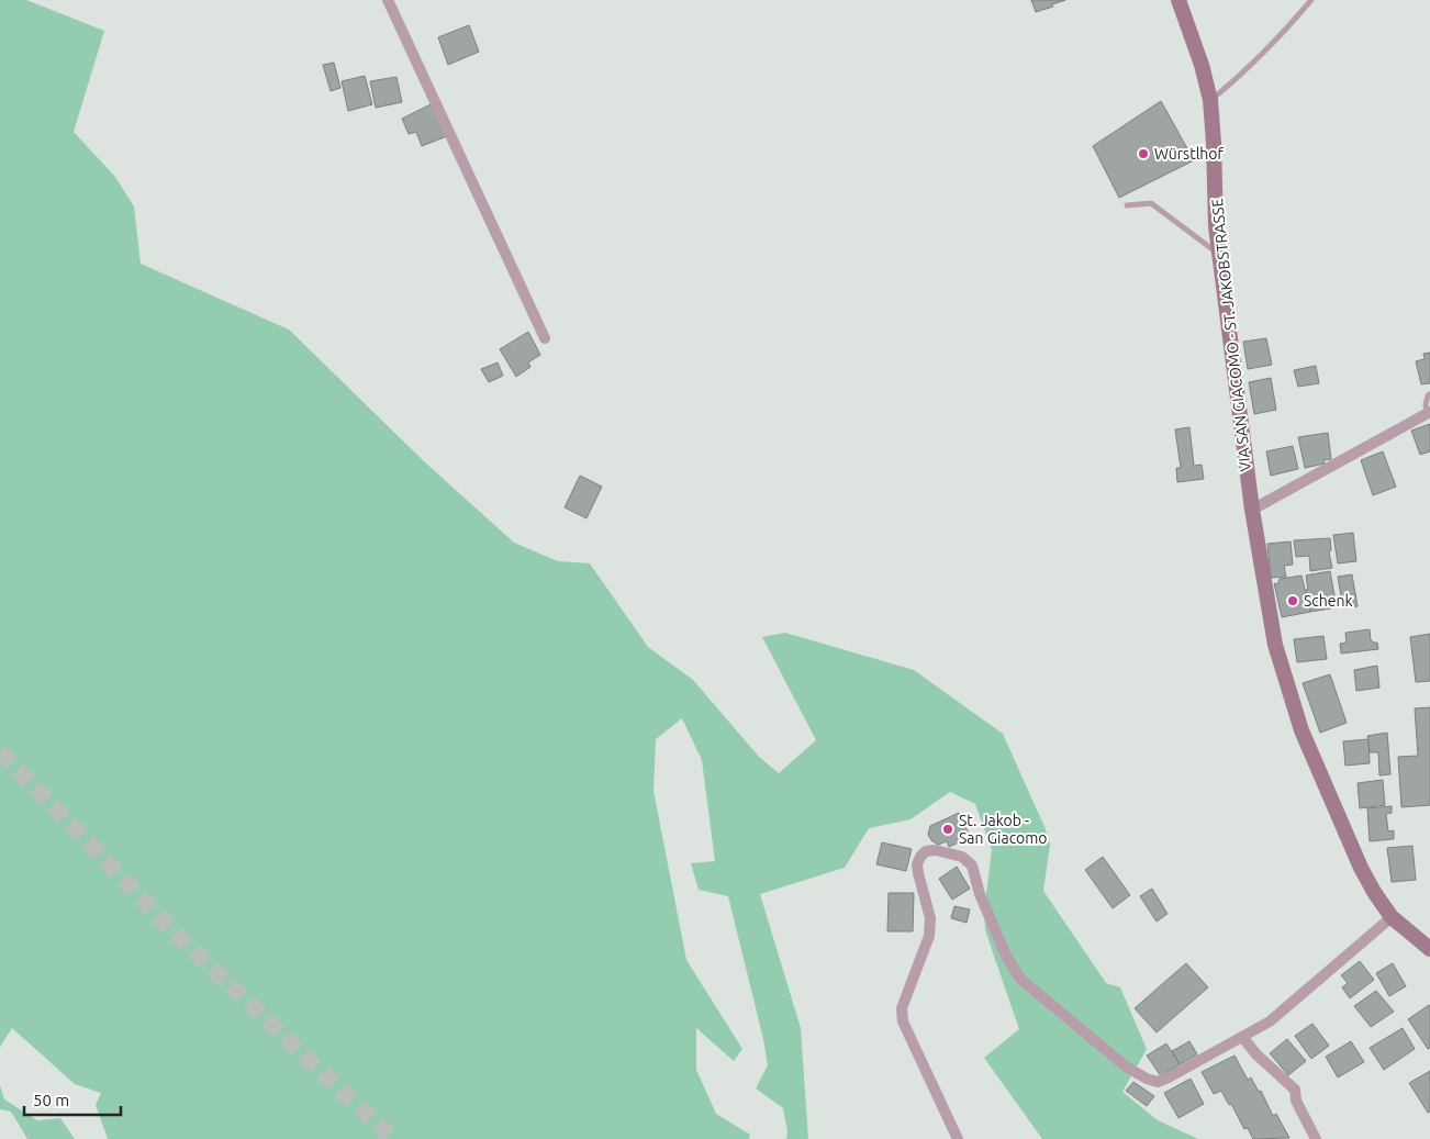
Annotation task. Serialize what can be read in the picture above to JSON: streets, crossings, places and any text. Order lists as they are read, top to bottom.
{
  "streets": {
    "street": ["VIA SAN GIACOMO - ST. JAKOBSTRASSE"]
  },
  "places": ["Würstlhof", "Schenk", "St. Jakob - San Giacomo"],
  "scale_bar": "50 m"
}
